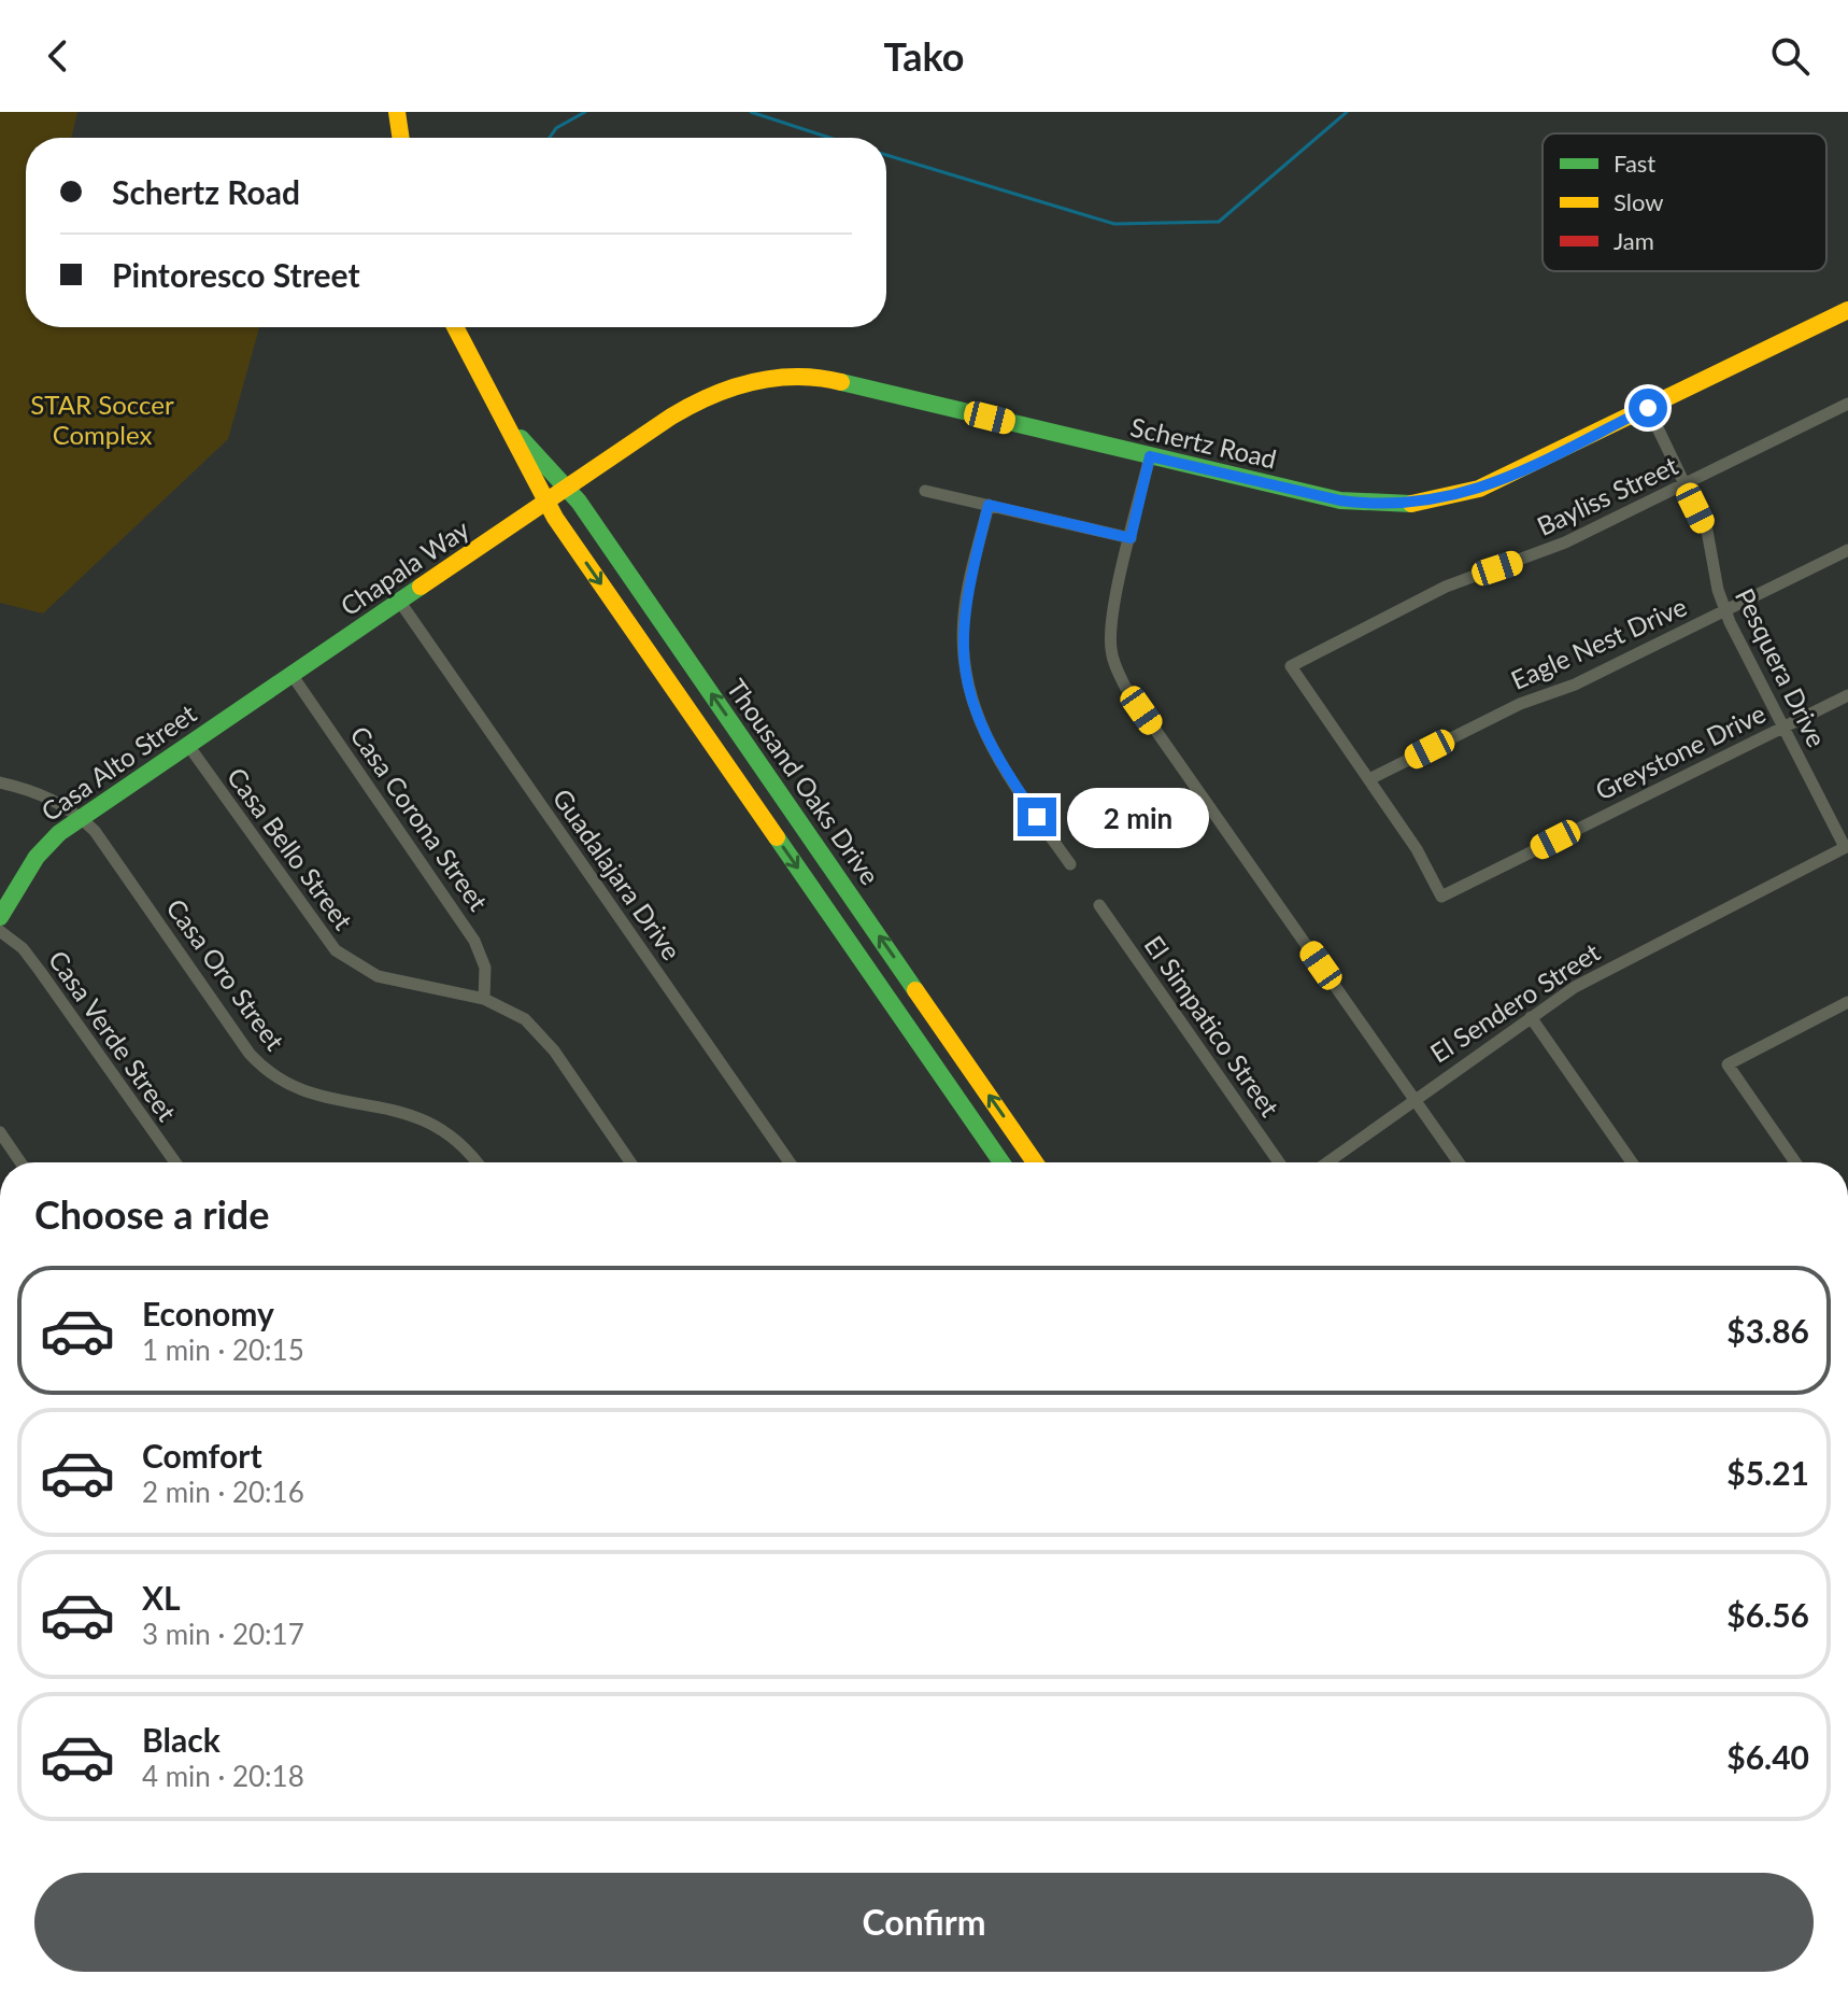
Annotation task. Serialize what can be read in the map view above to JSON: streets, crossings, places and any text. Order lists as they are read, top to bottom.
{
  "streets": {
    "street": [
      "Schertz Road",
      "Bayliss Street",
      "Chapala Way",
      "Eagle Nest Drive",
      "Pesquera Drive",
      "Greystone Drive",
      "Casa Alto Street",
      "Thousand Oaks Drive",
      "Casa Corona Street",
      "Casa Bello Street",
      "Guadalajara Drive",
      "Casa Oro Street",
      "El Sendero Street",
      "El Simpatico Street",
      "Casa Verde Street"
    ]
  },
  "crossings": [
    ["Schertz Road", "Chapala Way"],
    ["Schertz Road", "Pesquera Drive"],
    ["Schertz Road", "Thousand Oaks Drive"],
    ["Bayliss Street", "Eagle Nest Drive"],
    ["Bayliss Street", "Pesquera Drive"],
    ["Bayliss Street", "Greystone Drive"],
    ["Chapala Way", "Casa Alto Street"],
    ["Chapala Way", "Thousand Oaks Drive"],
    ["Chapala Way", "Casa Corona Street"],
    ["Chapala Way", "Guadalajara Drive"],
    ["Eagle Nest Drive", "Pesquera Drive"],
    ["Eagle Nest Drive", "Greystone Drive"],
    ["Pesquera Drive", "Greystone Drive"],
    ["Pesquera Drive", "El Sendero Street"],
    ["Casa Alto Street", "Casa Corona Street"],
    ["Casa Alto Street", "Casa Bello Street"],
    ["Casa Alto Street", "Casa Oro Street"],
    ["Casa Corona Street", "Casa Bello Street"]
  ],
  "parks": ["STAR Soccer Complex"],
  "legend": ["Fast", "Slow", "Jam"],
  "page": {
    "header": "Tako",
    "banner": ["Schertz Road", "Pintoresco Street"],
    "bubble": "2 min",
    "heading": "Choose a ride",
    "list": [
      {
        "name": "Economy",
        "note": "1 min · 20:15",
        "value": "$3.86"
      },
      {
        "name": "Comfort",
        "note": "2 min · 20:16",
        "value": "$5.21"
      },
      {
        "name": "XL",
        "note": "3 min · 20:17",
        "value": "$6.56"
      },
      {
        "name": "Black",
        "note": "4 min · 20:18",
        "value": "$6.40"
      }
    ],
    "buttons": "Confirm"
  }
}
